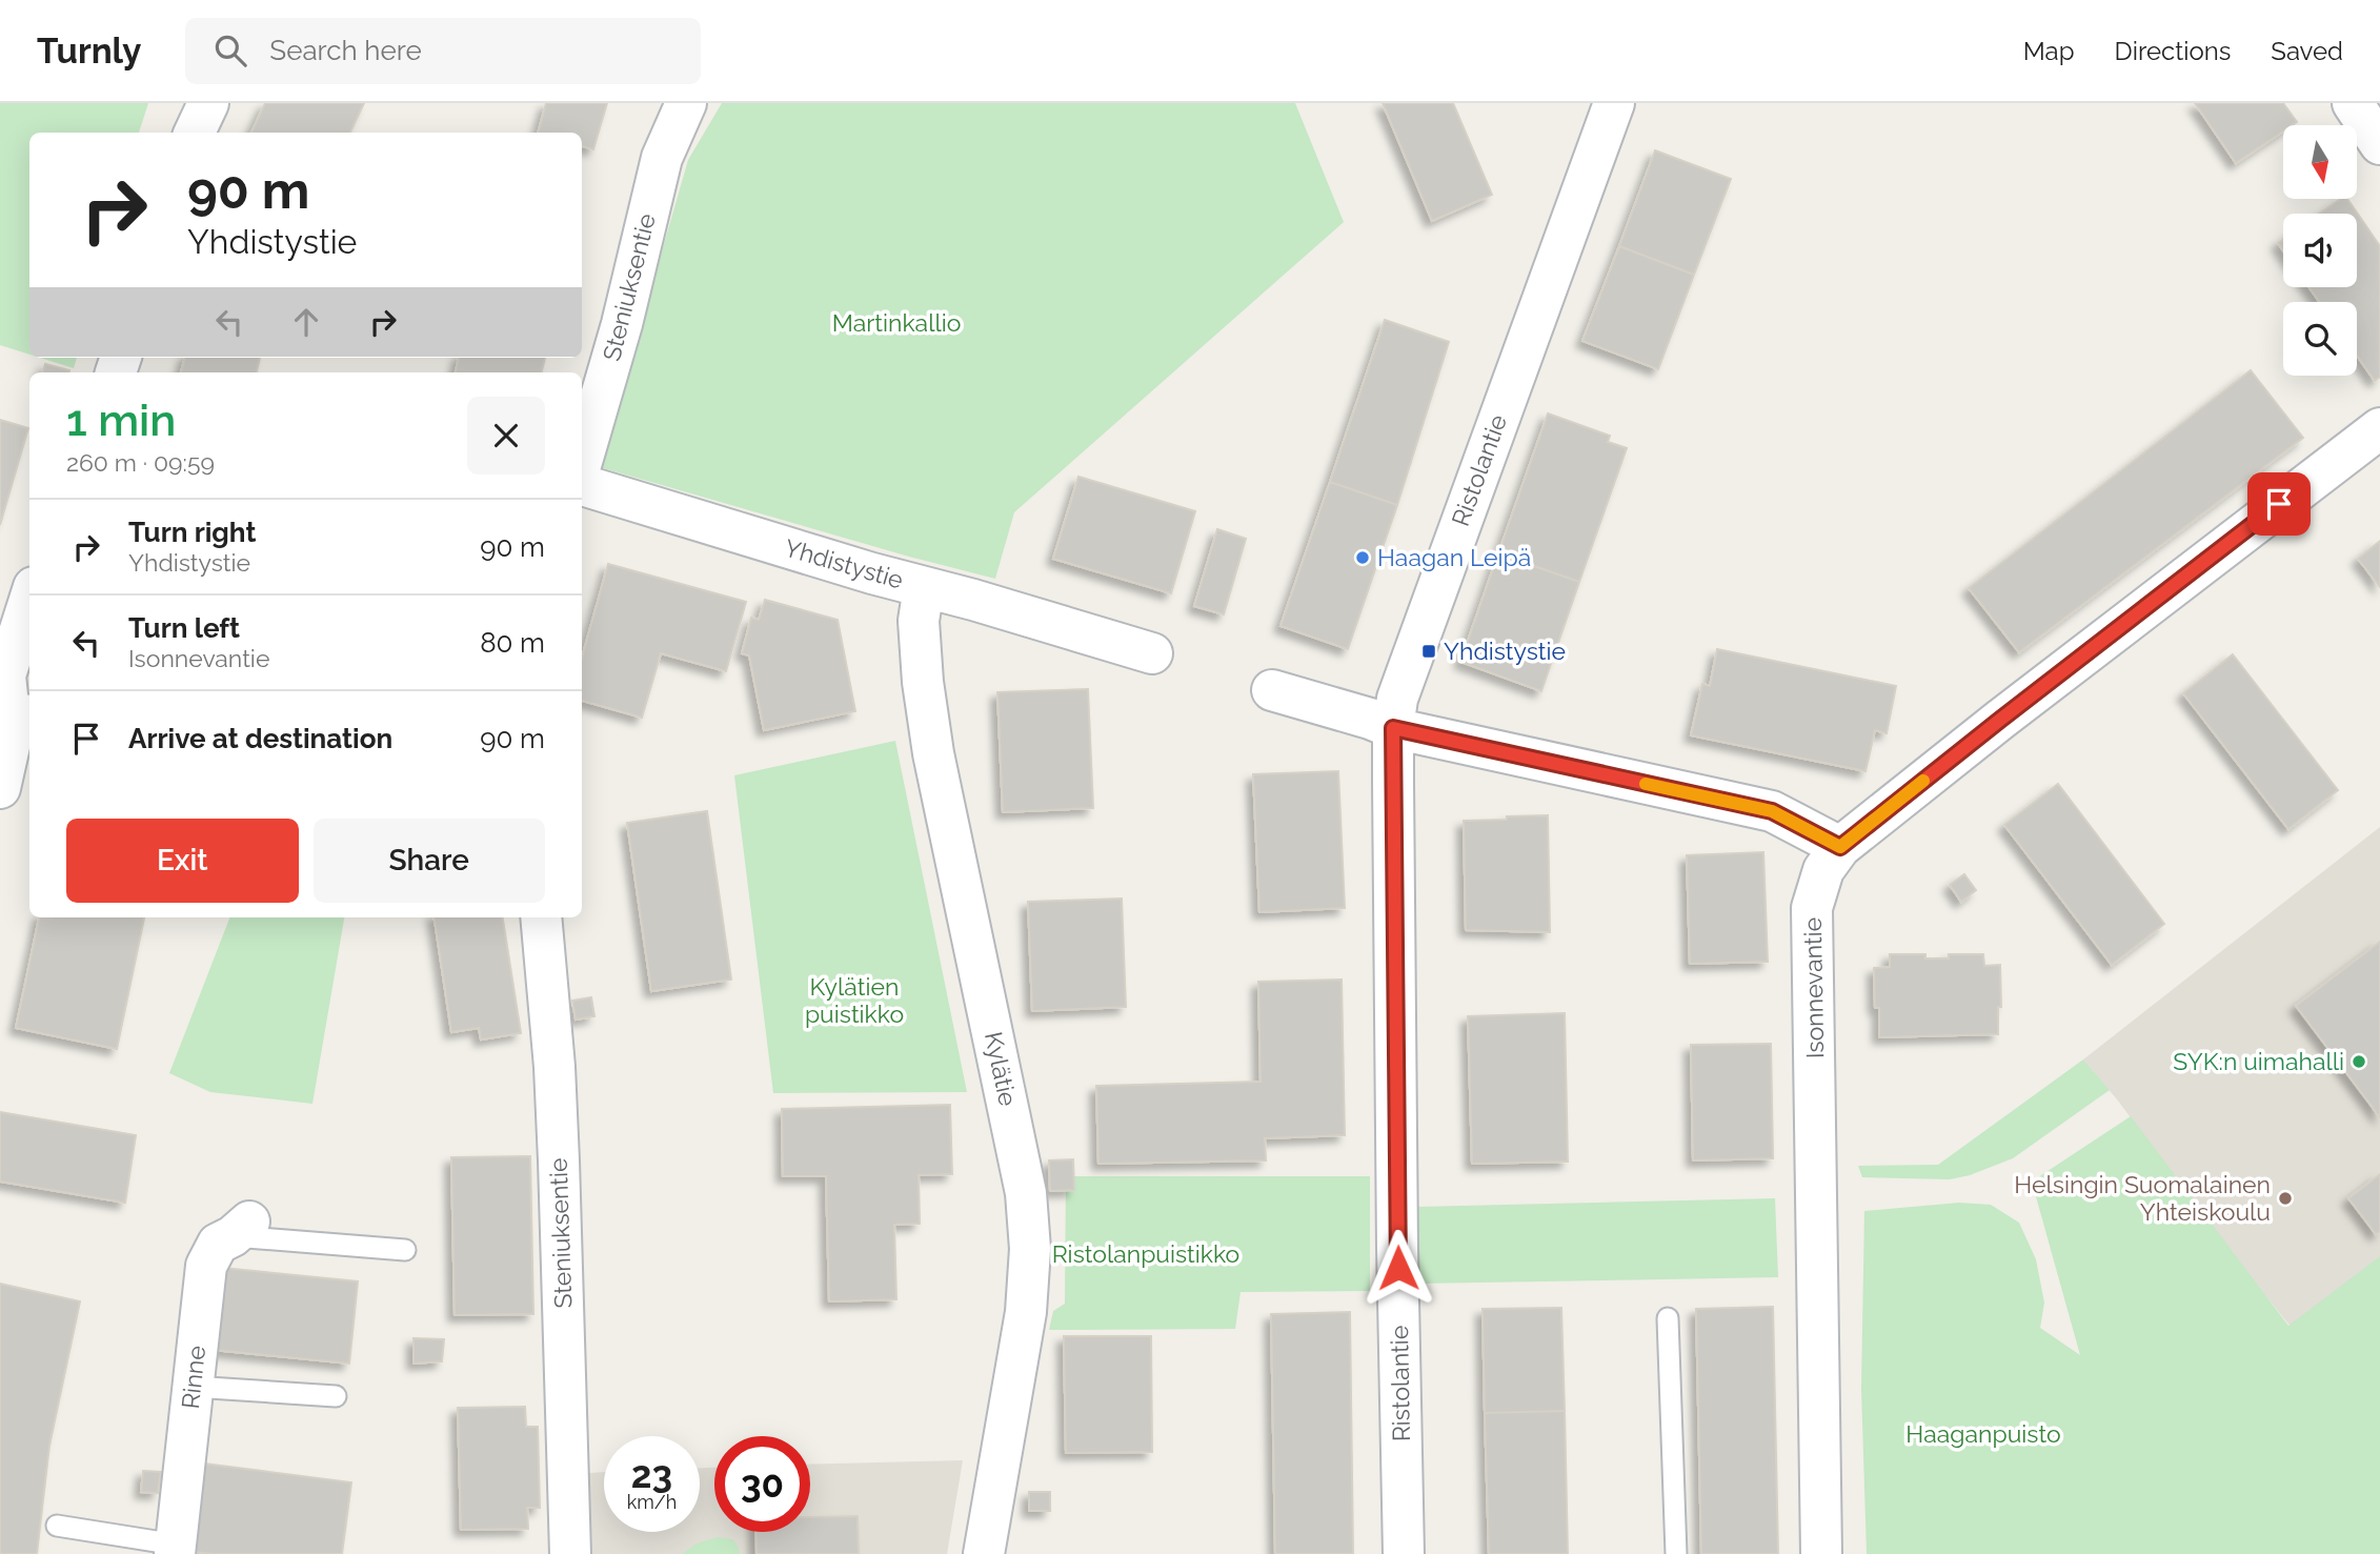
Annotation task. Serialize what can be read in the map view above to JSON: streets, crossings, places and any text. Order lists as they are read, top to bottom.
{
  "streets": {
    "street": [
      "Steniuksentie",
      "Ristolantie",
      "Yhdistystie",
      "Isonnevantie",
      "Kylätie",
      "Rinne"
    ]
  },
  "crossings": [
    ["Yhdistystie", "Kylätie"]
  ],
  "parks": [
    "Martinkallio",
    "Kylätien puistikko",
    "Ristolanpuistikko",
    "Haaganpuisto"
  ],
  "places": {
    "other": ["Haagan Leipä", "SYK:n uimahalli", "Helsingin Suomalainen Yhteiskoulu"],
    "transit": ["Yhdistystie"]
  },
  "north": "bottom",
  "page": {
    "header": "Turnly",
    "search": "Search here",
    "nav": ["Map", "Directions", "Saved"],
    "turn": ["90 m", "Yhdistystie"],
    "heading": ["1 min", "260 m · 09:59"],
    "list": [
      {
        "name": "Turn right",
        "note": "Yhdistystie",
        "value": "90 m"
      },
      {
        "name": "Turn left",
        "note": "Isonnevantie",
        "value": "80 m"
      },
      {
        "name": "Arrive at destination",
        "value": "90 m"
      }
    ],
    "buttons": ["Exit", "Share"],
    "speed": "23 km/h",
    "limit": "30"
  }
}
